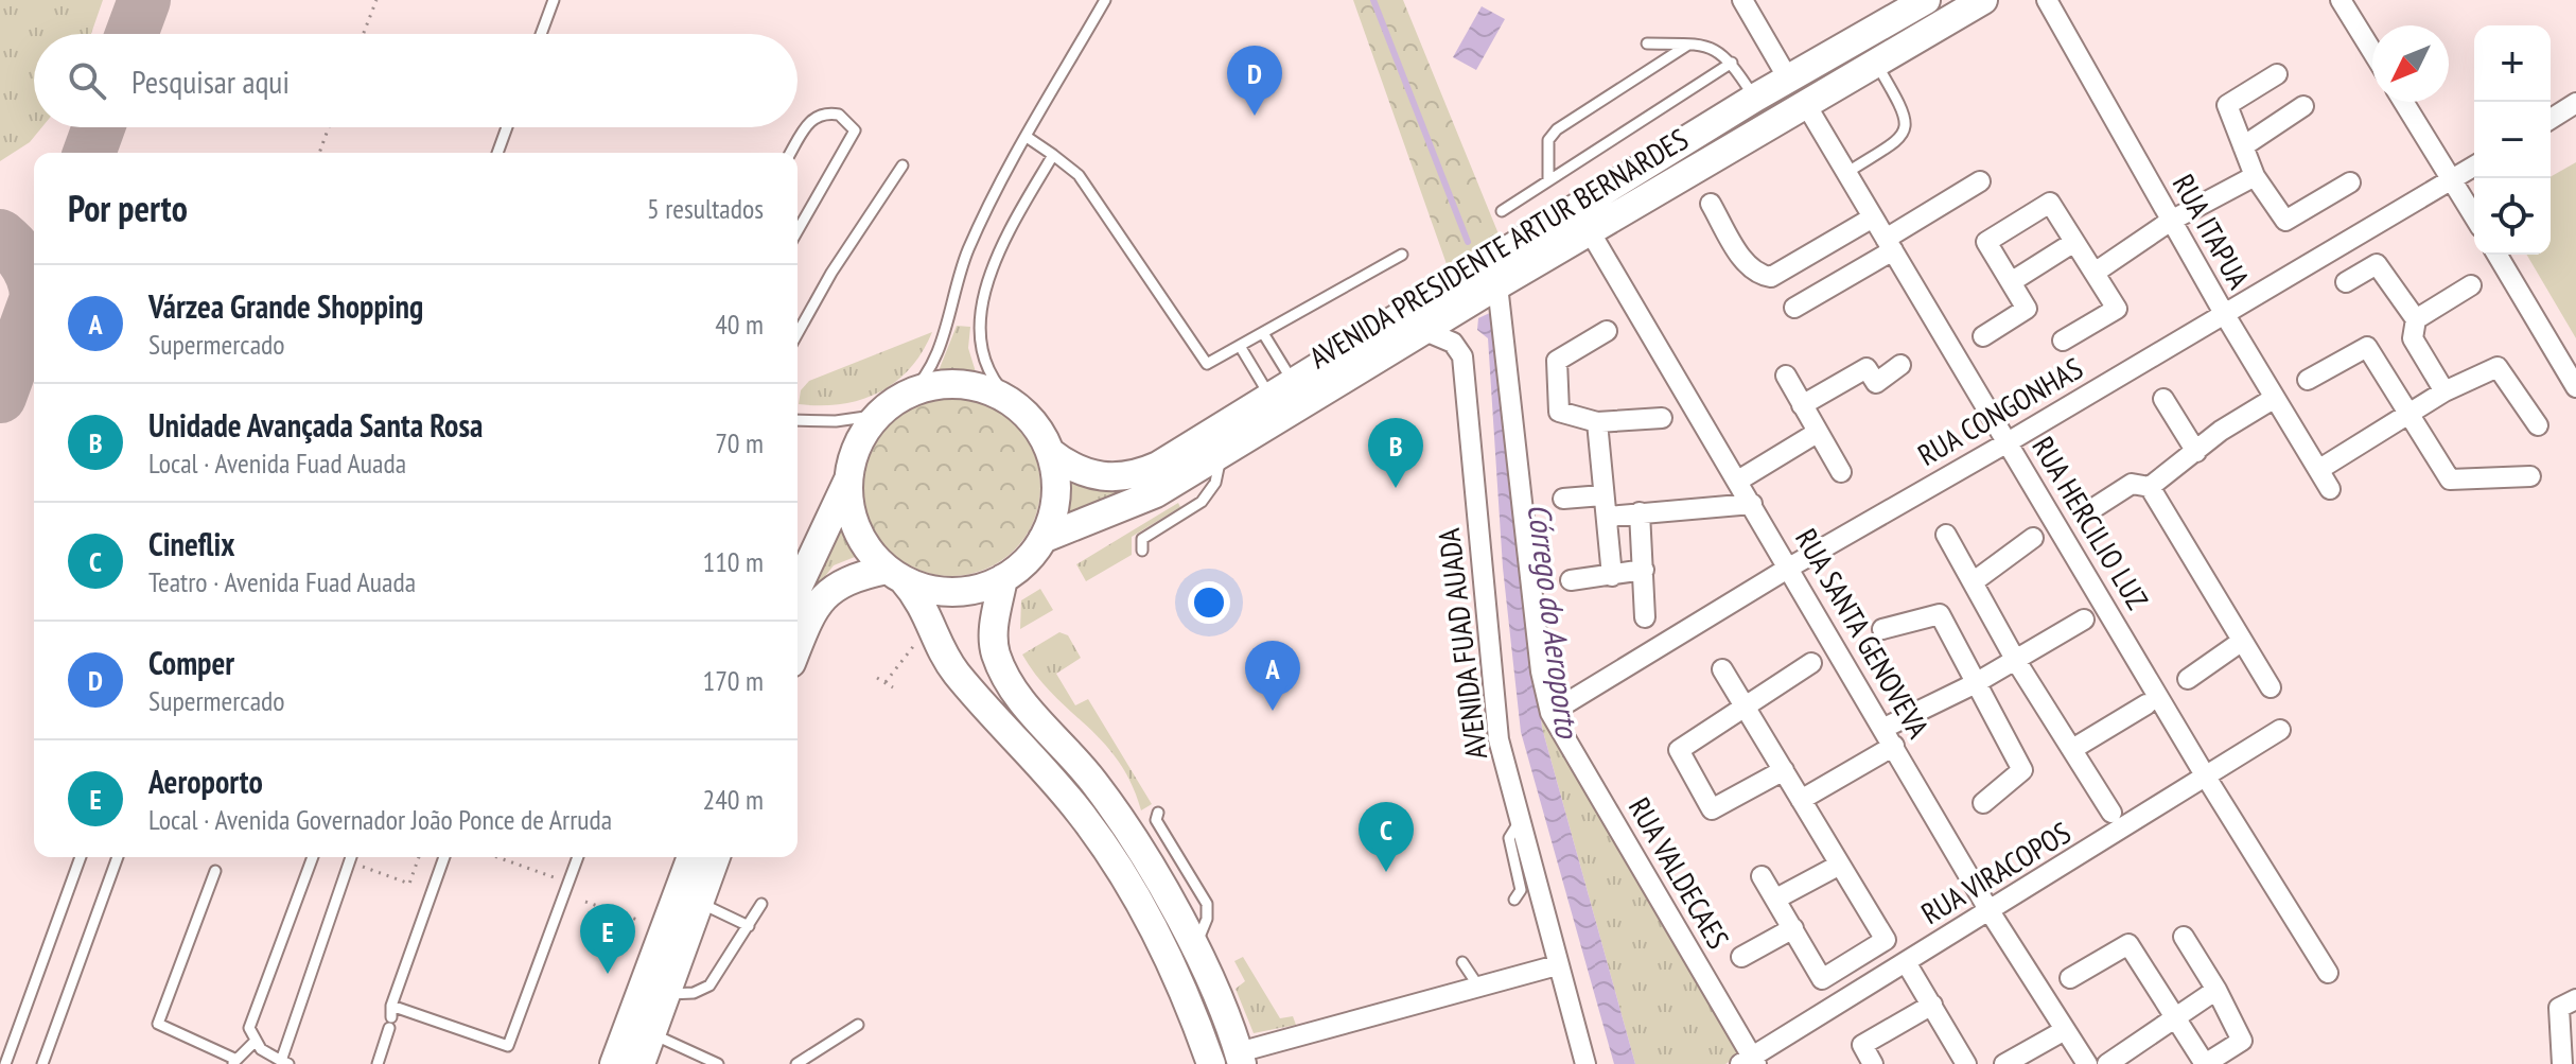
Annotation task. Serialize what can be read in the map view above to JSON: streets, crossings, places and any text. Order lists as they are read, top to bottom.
{
  "streets": {
    "main road": ["AVENIDA PRESIDENTE ARTUR BERNARDES"],
    "street": [
      "RUA ITAPUA",
      "RUA CONGONHAS",
      "RUA HERCILIO LUZ",
      "RUA SANTA GENOVEVA",
      "AVENIDA FUAD AUADA",
      "RUA VALDECAES",
      "RUA VIRACOPOS"
    ]
  },
  "crossings": [
    ["RUA ITAPUA", "RUA CONGONHAS"],
    ["AVENIDA PRESIDENTE ARTUR BERNARDES", "RUA HERCILIO LUZ"],
    ["AVENIDA PRESIDENTE ARTUR BERNARDES", "RUA SANTA GENOVEVA"],
    ["AVENIDA PRESIDENTE ARTUR BERNARDES", "AVENIDA FUAD AUADA"],
    ["RUA CONGONHAS", "RUA HERCILIO LUZ"],
    ["RUA CONGONHAS", "RUA SANTA GENOVEVA"],
    ["RUA CONGONHAS", "RUA VALDECAES"],
    ["RUA HERCILIO LUZ", "RUA VIRACOPOS"],
    ["RUA SANTA GENOVEVA", "RUA VIRACOPOS"],
    ["RUA VALDECAES", "RUA VIRACOPOS"]
  ],
  "water": ["Córrego do Aeroporto"],
  "north": "bottom left",
  "page": {
    "map_buttons": ["+", "−"],
    "search": "Pesquisar aqui",
    "pins": [
      "D",
      "B",
      "A",
      "C",
      "E"
    ],
    "heading": ["Por perto", "5 resultados"],
    "list": [
      {
        "mark": "A",
        "name": "Várzea Grande Shopping",
        "note": "Supermercado",
        "value": "40 m"
      },
      {
        "mark": "B",
        "name": "Unidade Avançada Santa Rosa",
        "note": "Local · Avenida Fuad Auada",
        "value": "70 m"
      },
      {
        "mark": "C",
        "name": "Cineflix",
        "note": "Teatro · Avenida Fuad Auada",
        "value": "110 m"
      },
      {
        "mark": "D",
        "name": "Comper",
        "note": "Supermercado",
        "value": "170 m"
      },
      {
        "mark": "E",
        "name": "Aeroporto",
        "note": "Local · Avenida Governador João Ponce de Arruda",
        "value": "240 m"
      }
    ]
  }
}
